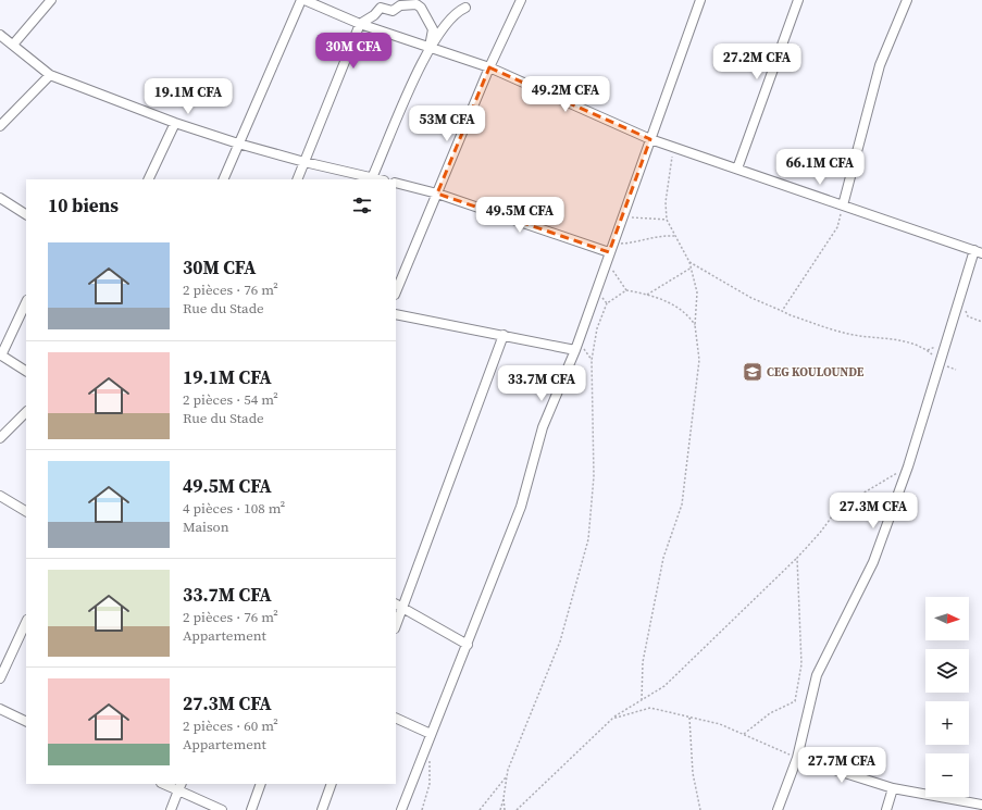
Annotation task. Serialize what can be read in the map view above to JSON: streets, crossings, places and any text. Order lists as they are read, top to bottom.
{
  "places": {
    "school or university": ["CEG KOULOUNDE"]
  },
  "north": "right",
  "page": {
    "price": [
      "30M CFA",
      "27.2M CFA",
      "49.2M CFA",
      "19.1M CFA",
      "53M CFA",
      "66.1M CFA",
      "49.5M CFA",
      "33.7M CFA",
      "27.3M CFA",
      "27.7M CFA"
    ],
    "heading": "10 biens",
    "list": [
      {
        "name": "30M CFA",
        "note": "2 pièces · 76 m² · Rue du Stade"
      },
      {
        "name": "19.1M CFA",
        "note": "2 pièces · 54 m² · Rue du Stade"
      },
      {
        "name": "49.5M CFA",
        "note": "4 pièces · 108 m² · Maison"
      },
      {
        "name": "33.7M CFA",
        "note": "2 pièces · 76 m² · Appartement"
      },
      {
        "name": "27.3M CFA",
        "note": "2 pièces · 60 m² · Appartement"
      }
    ],
    "map_buttons": ["+", "−"]
  }
}
